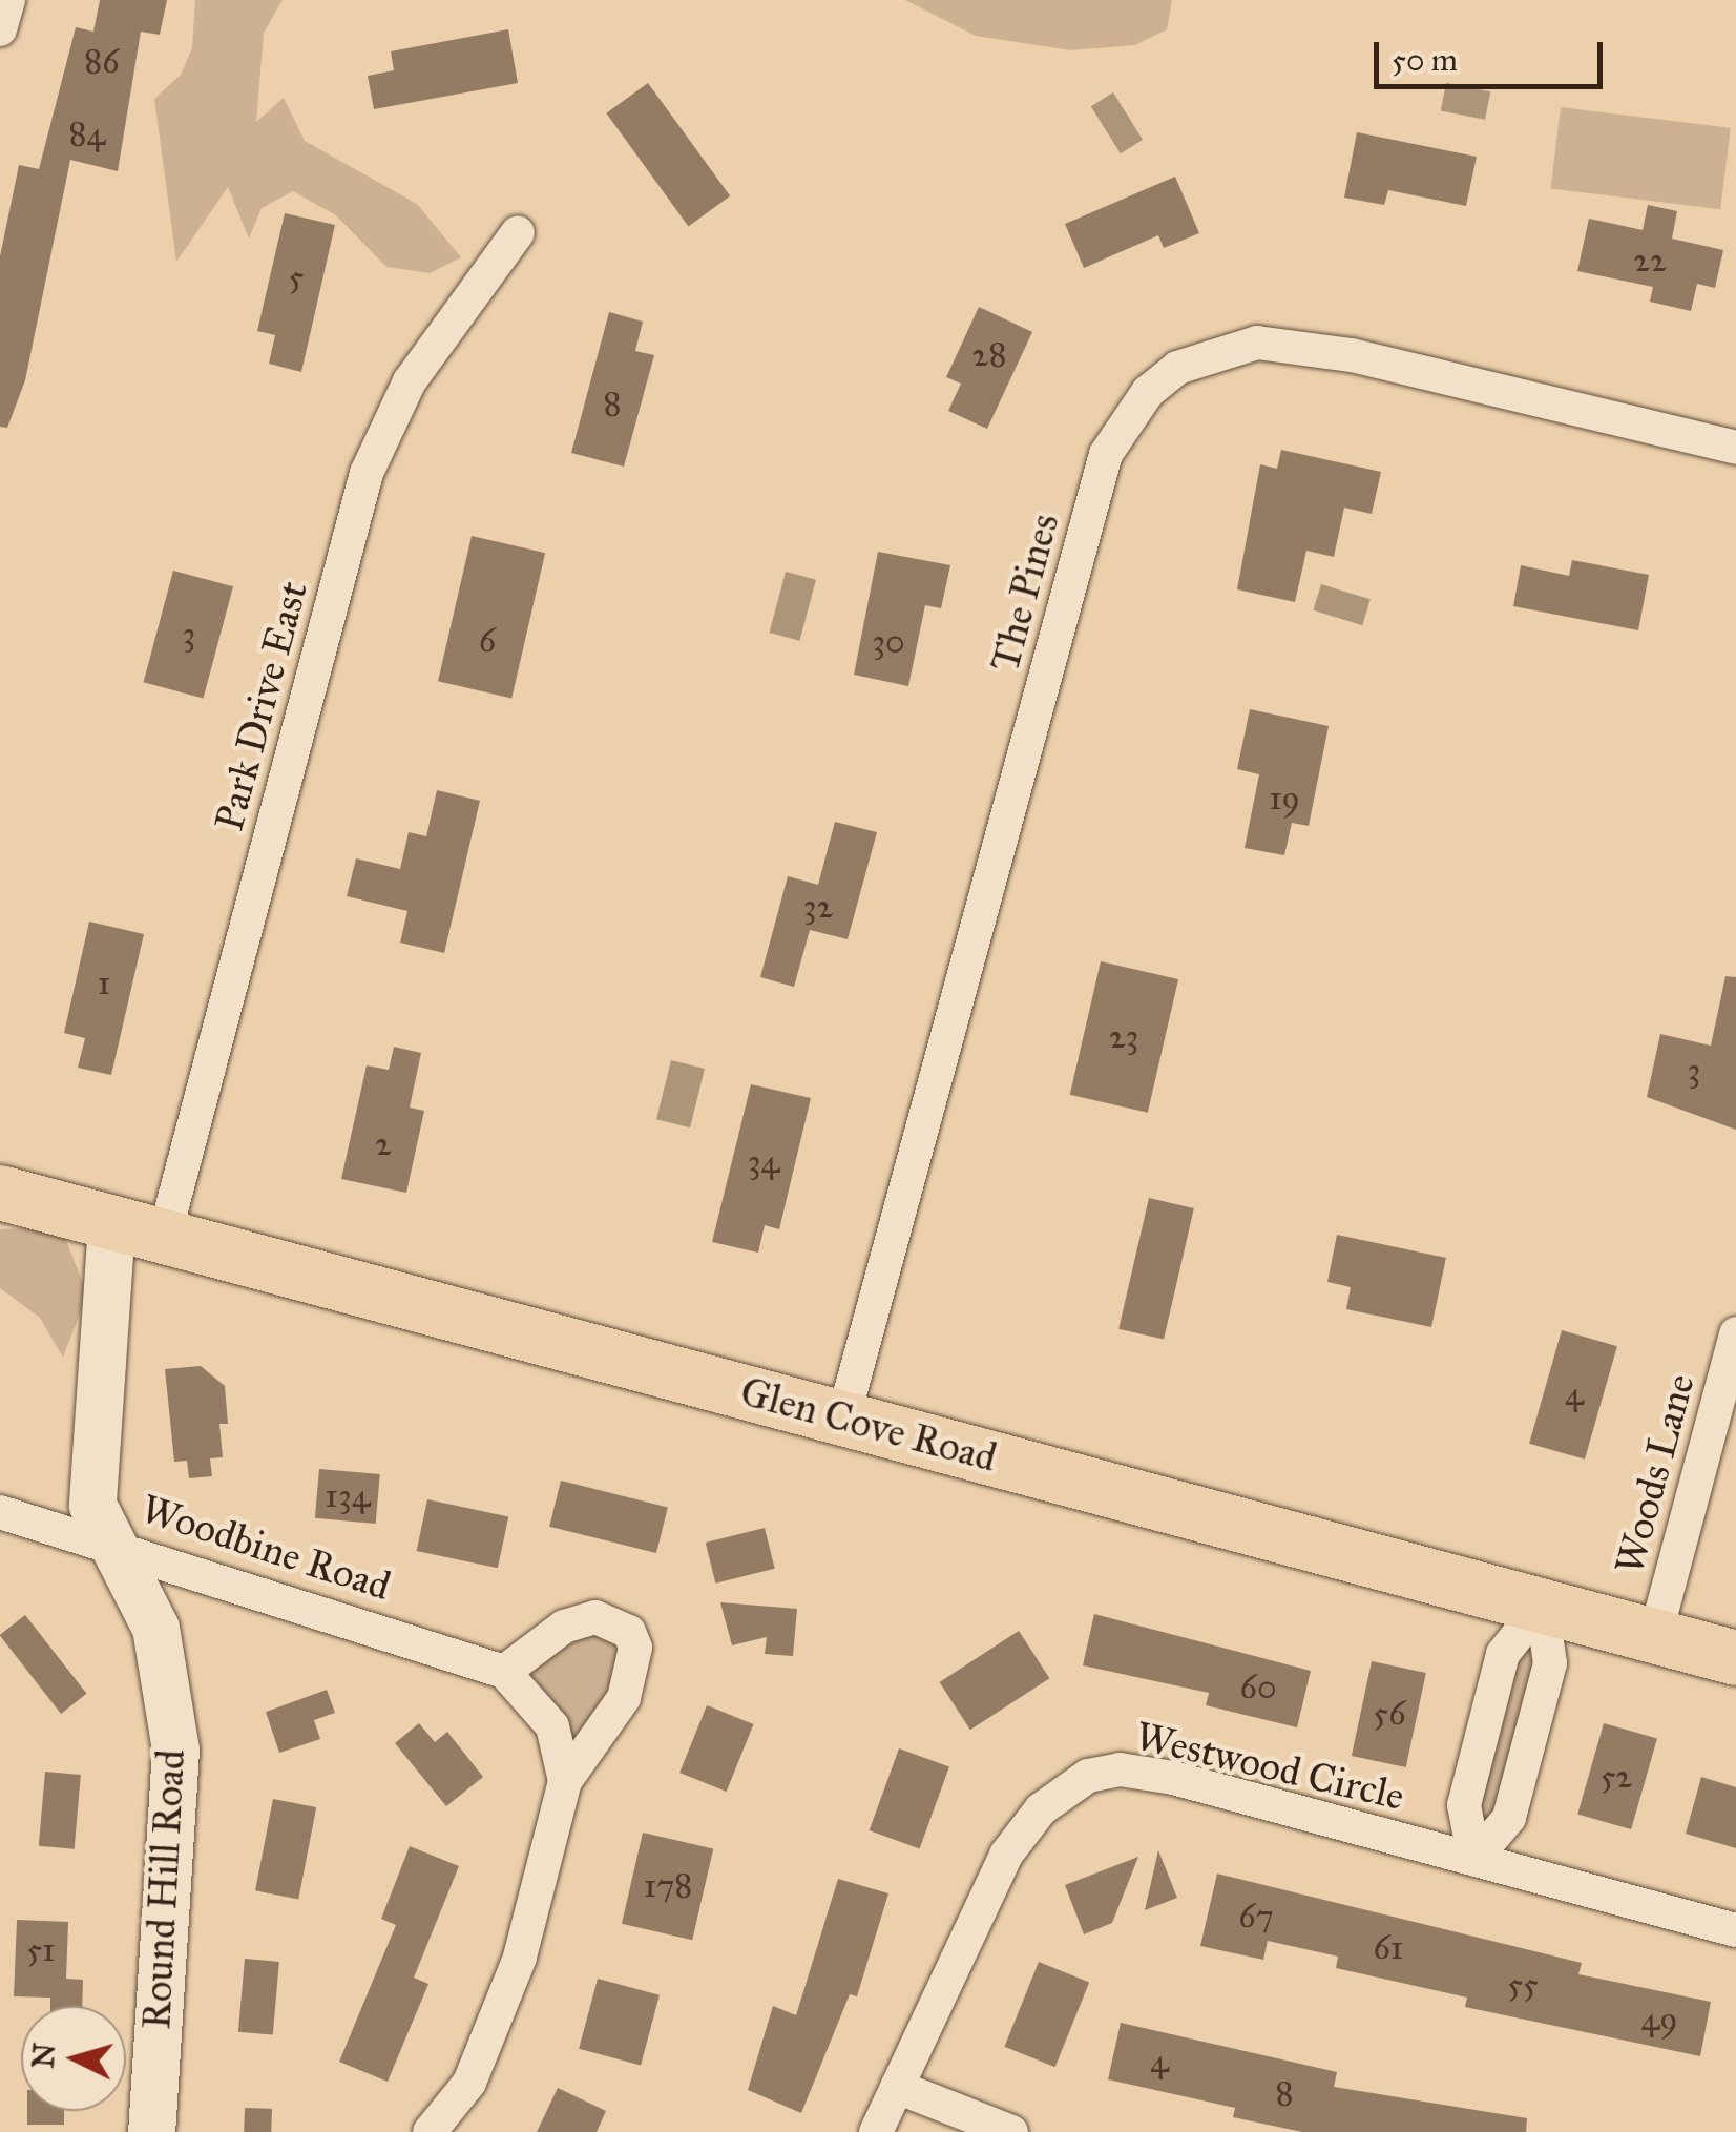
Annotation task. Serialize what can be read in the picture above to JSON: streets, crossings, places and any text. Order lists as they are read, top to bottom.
{
  "streets": {
    "main road": ["Glen Cove Road"],
    "street": [
      "The Pines",
      "Park Drive East",
      "Woods Lane",
      "Woodbine Road",
      "Westwood Circle",
      "Round Hill Road"
    ]
  },
  "crossings": [
    ["The Pines", "Glen Cove Road"],
    ["Park Drive East", "Glen Cove Road"],
    ["Glen Cove Road", "Woods Lane"],
    ["Glen Cove Road", "Round Hill Road"],
    ["Woodbine Road", "Round Hill Road"]
  ],
  "house_numbers": [
    "86",
    "84",
    "22",
    "5",
    "28",
    "8",
    "3",
    "6",
    "30",
    "19",
    "32",
    "1",
    "23",
    "3",
    "2",
    "34",
    "4",
    "134",
    "60",
    "56",
    "52",
    "178",
    "67",
    "61",
    "51",
    "55",
    "49",
    "4",
    "8"
  ],
  "scale_bar": "50 m",
  "north": "left"
}
